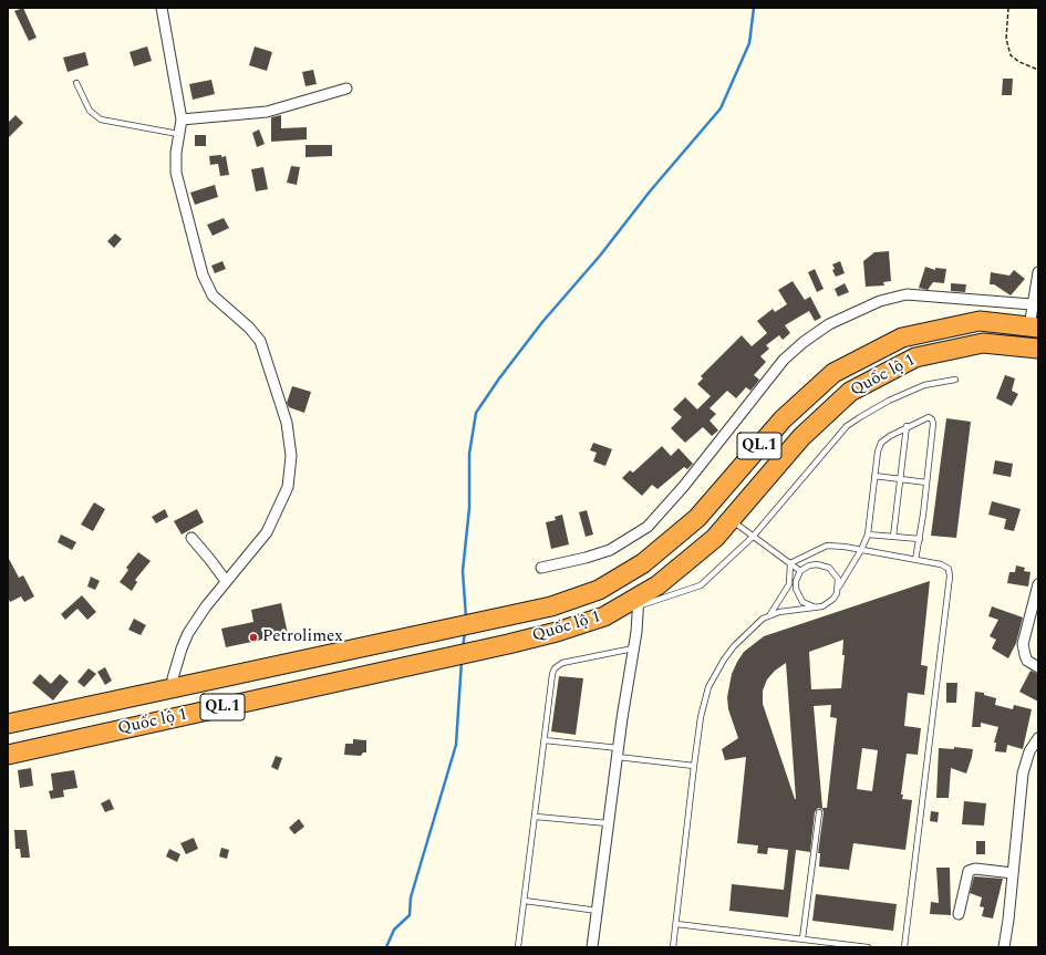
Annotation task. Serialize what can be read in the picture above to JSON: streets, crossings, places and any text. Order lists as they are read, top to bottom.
{
  "streets": {
    "highway": ["Quốc lộ 1", "QL.1"]
  },
  "places": ["Petrolimex"]
}
